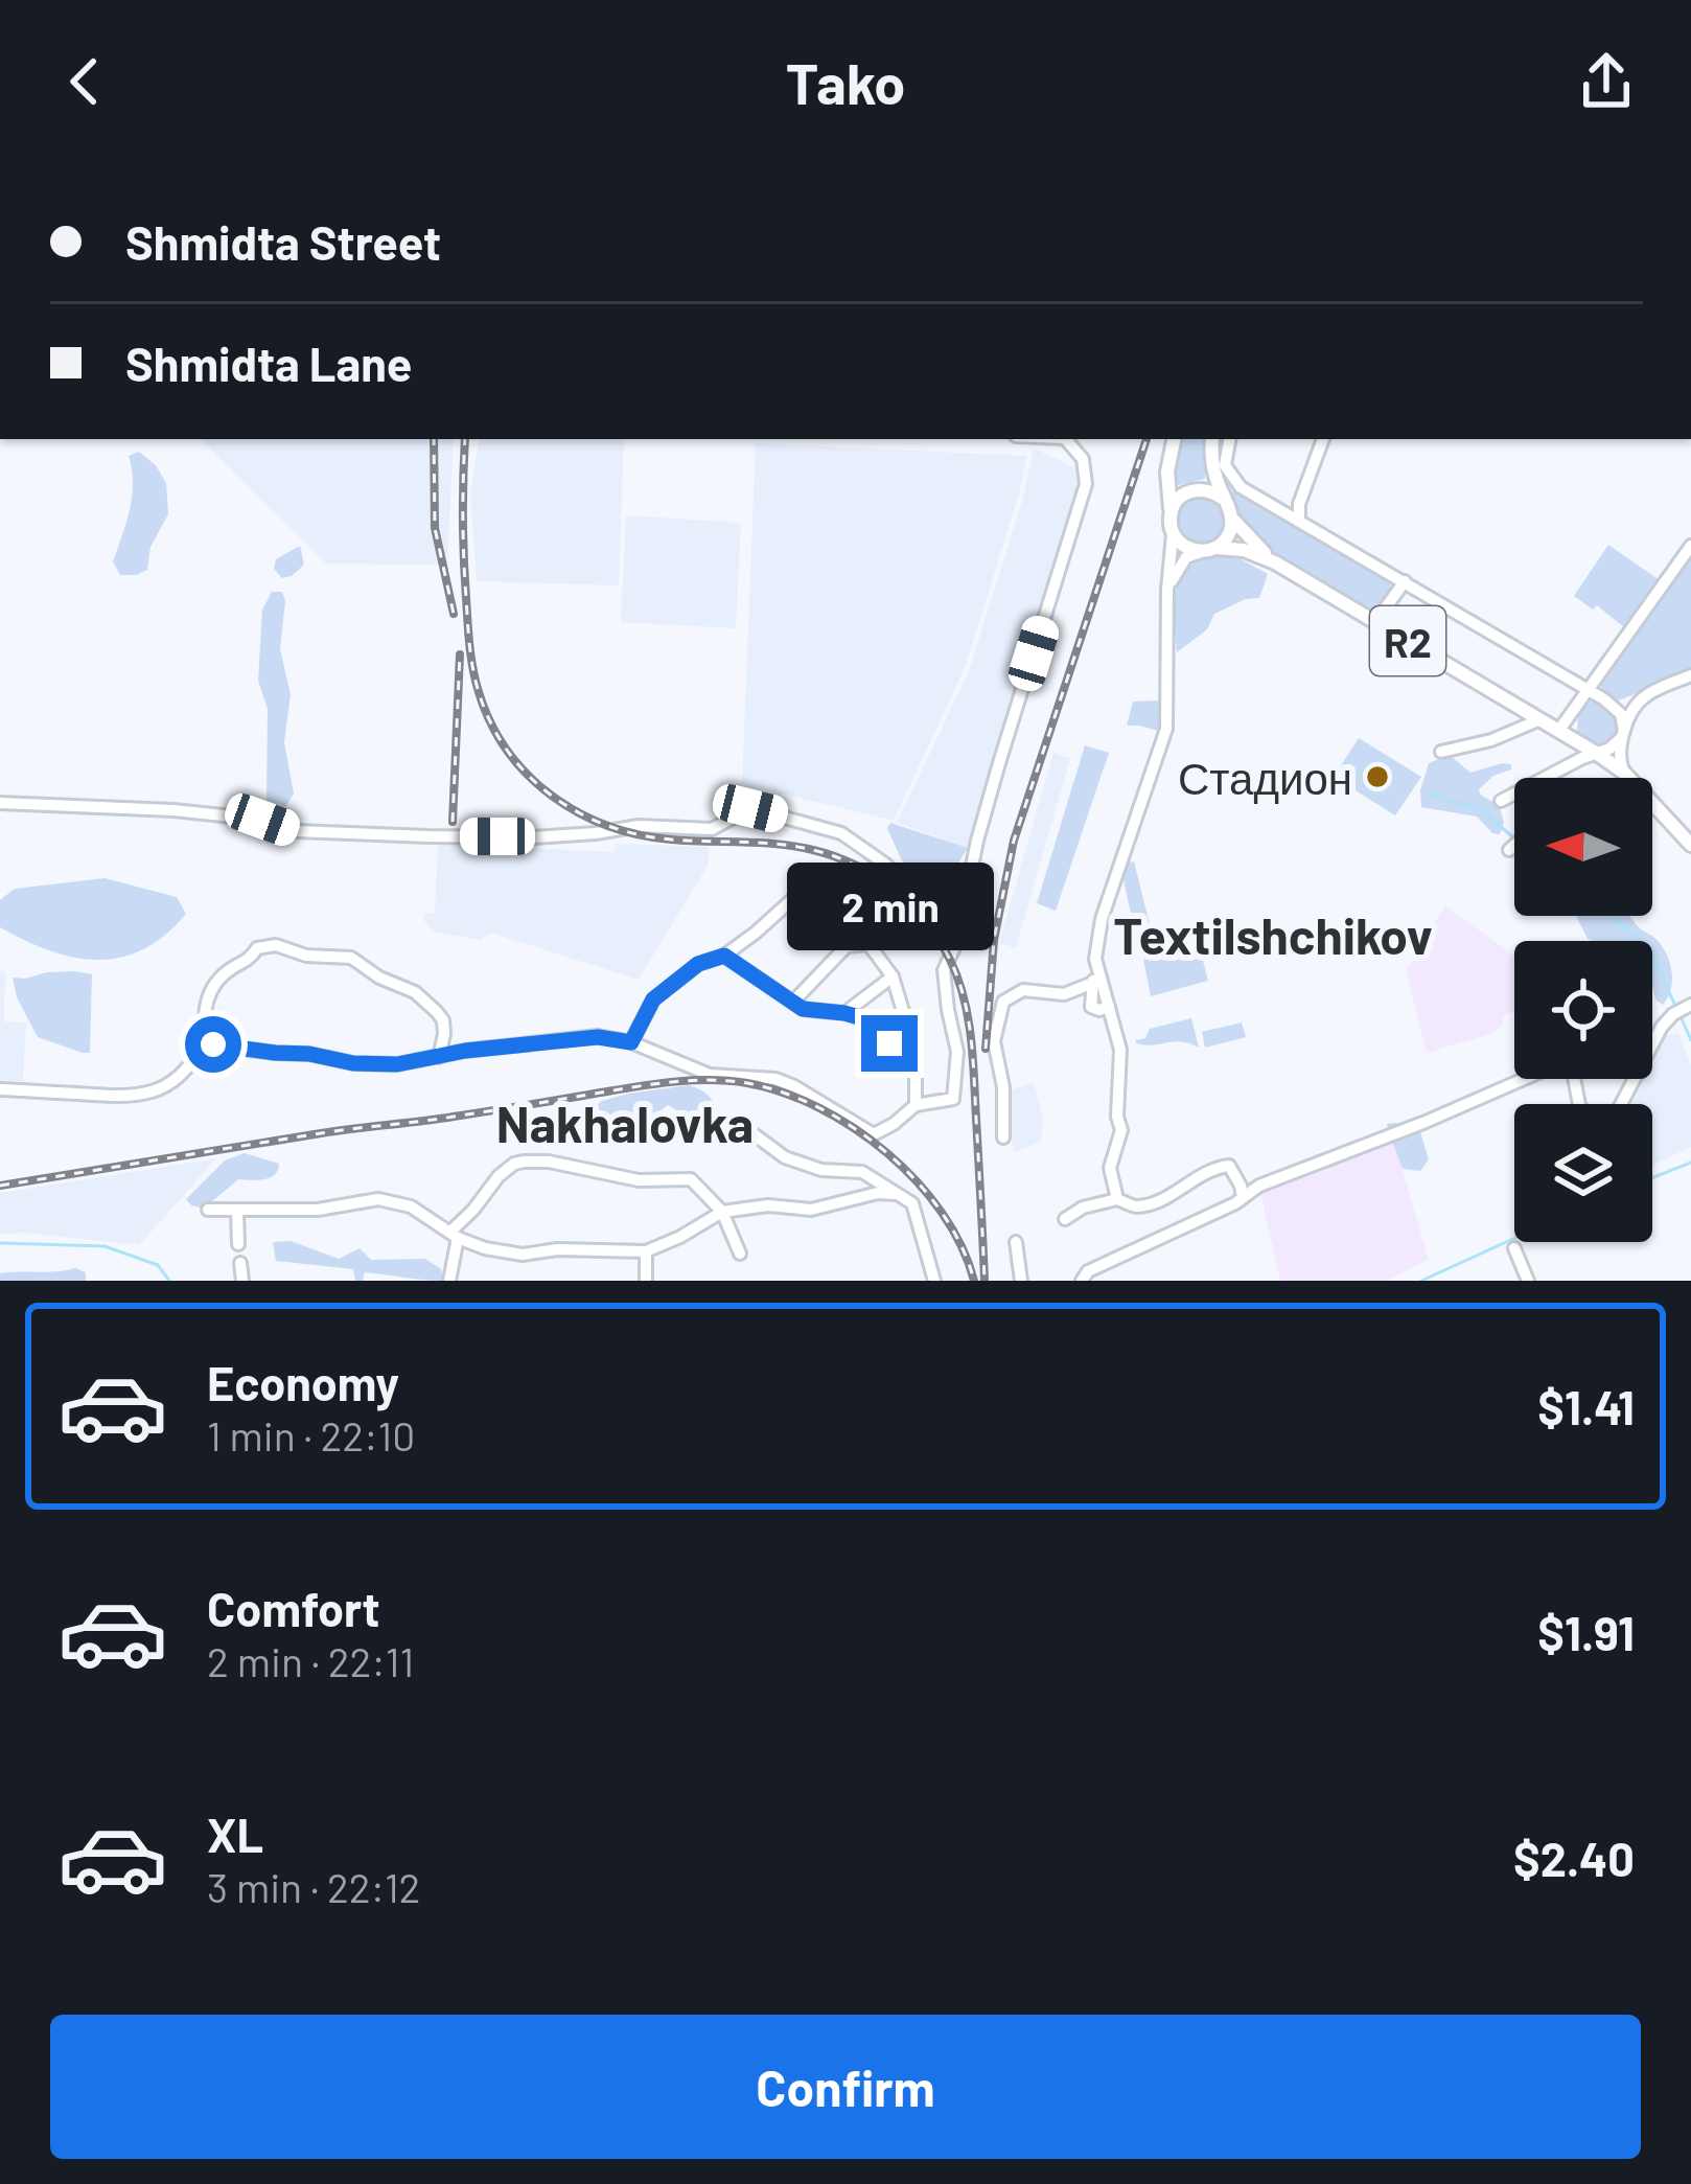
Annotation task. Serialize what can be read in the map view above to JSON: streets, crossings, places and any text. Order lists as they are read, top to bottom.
{
  "streets": {
    "main road": ["R2"]
  },
  "districts": ["Textilshchikov", "Nakhalovka"],
  "places": ["Стадион"],
  "north": "left",
  "page": {
    "header": "Tako",
    "banner": ["Shmidta Street", "Shmidta Lane"],
    "bubble": "2 min",
    "list": [
      {
        "name": "Economy",
        "note": "1 min · 22:10",
        "value": "$1.41"
      },
      {
        "name": "Comfort",
        "note": "2 min · 22:11",
        "value": "$1.91"
      },
      {
        "name": "XL",
        "note": "3 min · 22:12",
        "value": "$2.40"
      }
    ],
    "buttons": "Confirm"
  }
}
